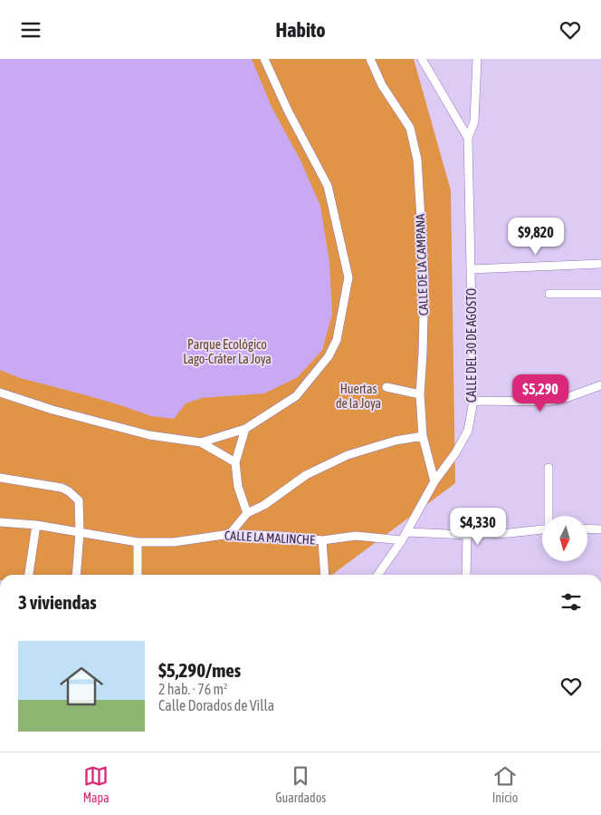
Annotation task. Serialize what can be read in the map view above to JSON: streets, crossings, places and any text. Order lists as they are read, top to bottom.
{
  "streets": {
    "street": ["CALLE DE LA CAMPANA", "CALLE DEL 30 DE AGOSTO", "CALLE LA MALINCHE"]
  },
  "crossings": [
    ["CALLE DE LA CAMPANA", "CALLE DEL 30 DE AGOSTO"],
    ["CALLE DEL 30 DE AGOSTO", "CALLE LA MALINCHE"]
  ],
  "parks": ["Parque Ecológico Lago-Cráter La Joya", "Huertas de la Joya"],
  "north": "bottom",
  "page": {
    "header": "Habito",
    "price": ["$9,820", "$5,290", "$4,330"],
    "heading": "3 viviendas",
    "list": [
      {
        "name": "$5,290/mes",
        "note": "2 hab. · 76 m² · Calle Dorados de Villa"
      }
    ],
    "tabs": ["Mapa", "Guardados", "Inicio"]
  }
}
